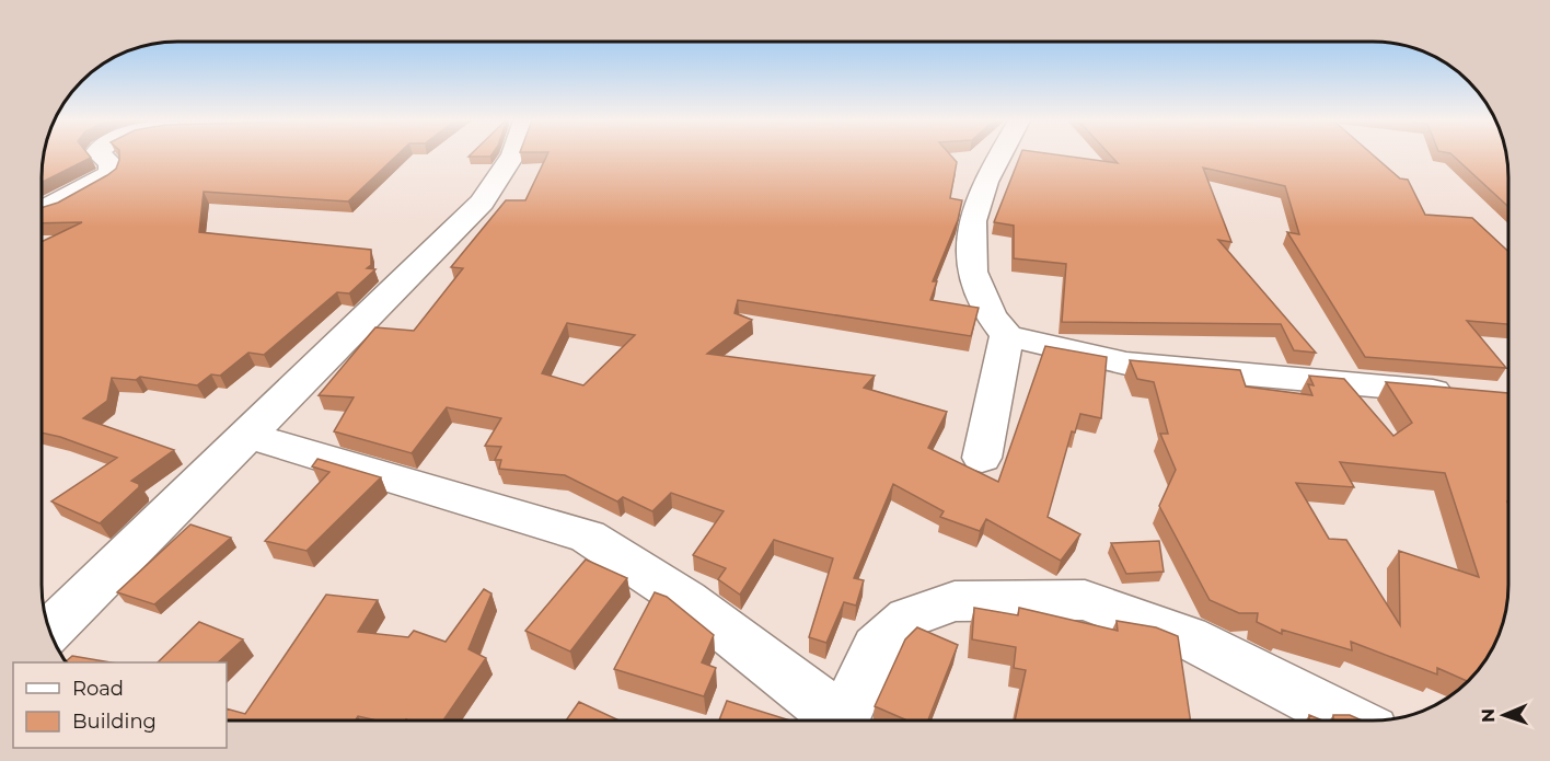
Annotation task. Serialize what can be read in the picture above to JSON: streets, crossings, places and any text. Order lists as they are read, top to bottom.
{
  "legend": ["Road", "Building"],
  "north": "left"
}
